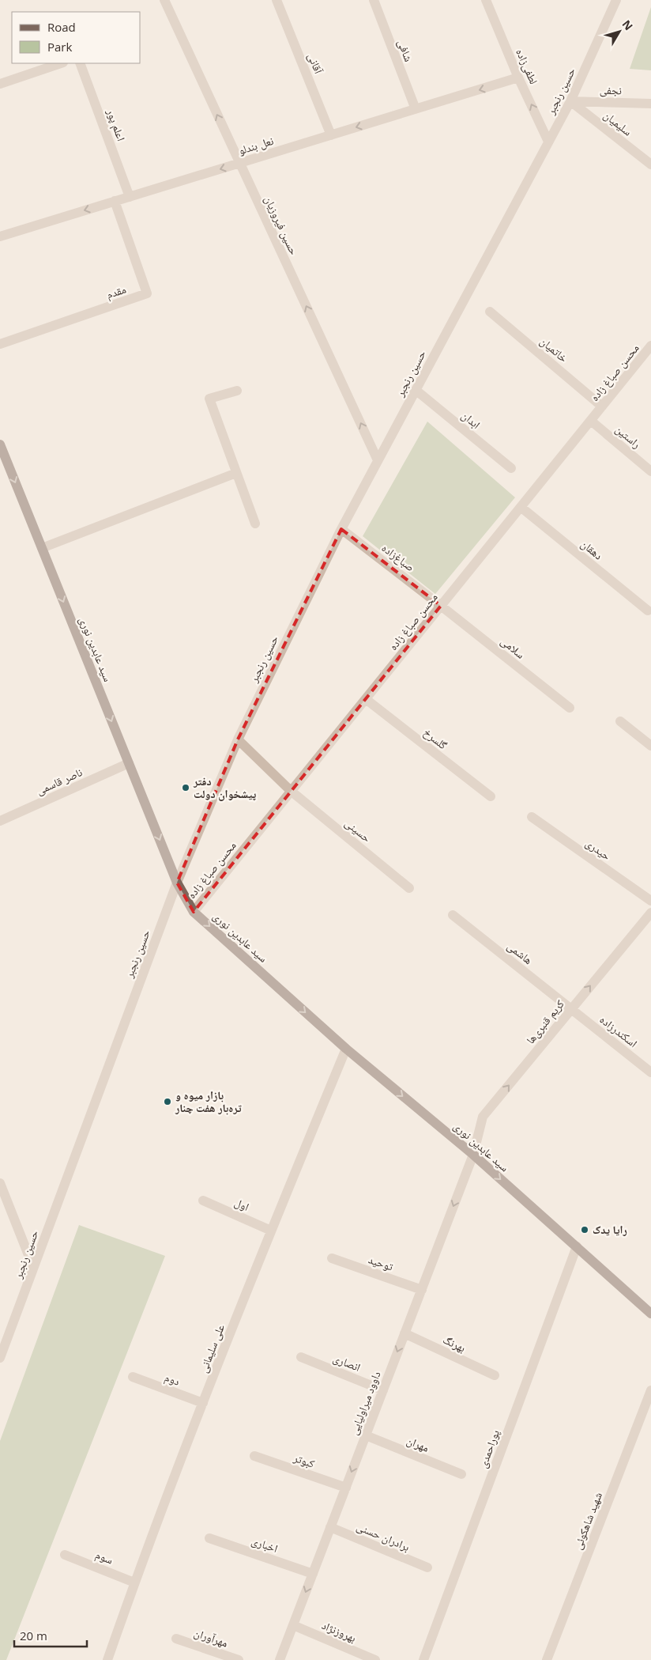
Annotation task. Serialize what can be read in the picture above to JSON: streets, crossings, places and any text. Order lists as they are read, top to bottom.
{
  "streets": {
    "main road": ["سید عابدین نوری"],
    "street": [
      "شافی",
      "آقانی",
      "لطفی‌زاده",
      "نجفی",
      "حسین رنجبر",
      "سلیمیان",
      "اعلم پور",
      "نعل بندلو",
      "حسین فیروزیان",
      "مقدم",
      "خاتمیان",
      "محسن صباغ زاده",
      "ابدان",
      "راستین",
      "دهقان",
      "صباغ‌زاده",
      "سلامی",
      "گلسرخ",
      "ناصر قاسمی",
      "حسینی",
      "حیدری",
      "هاشمی",
      "کریم قنبری‌ها",
      "اسکندرزاده",
      "اول",
      "توحید",
      "بهرنگ",
      "علی سلیمانی",
      "انصاری",
      "دوم",
      "داوود میراولیایی",
      "مهران",
      "پوراحمدی",
      "کبوتر",
      "شهید شاهکوئی",
      "برادران حسنی",
      "اخباری",
      "سوم",
      "بهروزنژاد",
      "مهرآوران"
    ]
  },
  "crossings": [
    ["شافی", "نعل بندلو"],
    ["آقانی", "نعل بندلو"],
    ["لطفی‌زاده", "حسین رنجبر"],
    ["لطفی‌زاده", "نعل بندلو"],
    ["نجفی", "حسین رنجبر"],
    ["نجفی", "سلیمیان"],
    ["حسین رنجبر", "سلیمیان"],
    ["حسین رنجبر", "حسین فیروزیان"],
    ["حسین رنجبر", "ابدان"],
    ["حسین رنجبر", "صباغ‌زاده"],
    ["حسین رنجبر", "سید عابدین نوری"],
    ["اعلم پور", "نعل بندلو"],
    ["نعل بندلو", "حسین فیروزیان"],
    ["نعل بندلو", "مقدم"],
    ["خاتمیان", "محسن صباغ زاده"],
    ["محسن صباغ زاده", "راستین"],
    ["محسن صباغ زاده", "دهقان"],
    ["محسن صباغ زاده", "صباغ‌زاده"],
    ["محسن صباغ زاده", "سلامی"],
    ["محسن صباغ زاده", "سید عابدین نوری"],
    ["محسن صباغ زاده", "گلسرخ"],
    ["محسن صباغ زاده", "حسینی"],
    ["صباغ‌زاده", "سلامی"],
    ["سید عابدین نوری", "ناصر قاسمی"],
    ["سید عابدین نوری", "کریم قنبری‌ها"],
    ["سید عابدین نوری", "علی سلیمانی"],
    ["سید عابدین نوری", "داوود میراولیایی"],
    ["سید عابدین نوری", "پوراحمدی"],
    ["هاشمی", "کریم قنبری‌ها"],
    ["هاشمی", "اسکندرزاده"],
    ["کریم قنبری‌ها", "اسکندرزاده"],
    ["کریم قنبری‌ها", "داوود میراولیایی"],
    ["اول", "علی سلیمانی"],
    ["توحید", "داوود میراولیایی"],
    ["بهرنگ", "داوود میراولیایی"],
    ["علی سلیمانی", "دوم"],
    ["علی سلیمانی", "سوم"],
    ["انصاری", "داوود میراولیایی"],
    ["داوود میراولیایی", "مهران"],
    ["داوود میراولیایی", "کبوتر"],
    ["داوود میراولیایی", "برادران حسنی"],
    ["داوود میراولیایی", "اخباری"],
    ["داوود میراولیایی", "بهروزنژاد"]
  ],
  "one_way": [
    "لطفی‌زاده",
    "نعل بندلو",
    "حسین فیروزیان",
    "سید عابدین نوری",
    "کریم قنبری‌ها",
    "داوود میراولیایی"
  ],
  "places": ["دفتر پیشخوان دولت", "بازار میوه و تره‌بار هفت چنار", "رایا یدک"],
  "legend": ["Road", "Park"],
  "scale_bar": "20 m",
  "north": "top right"
}
